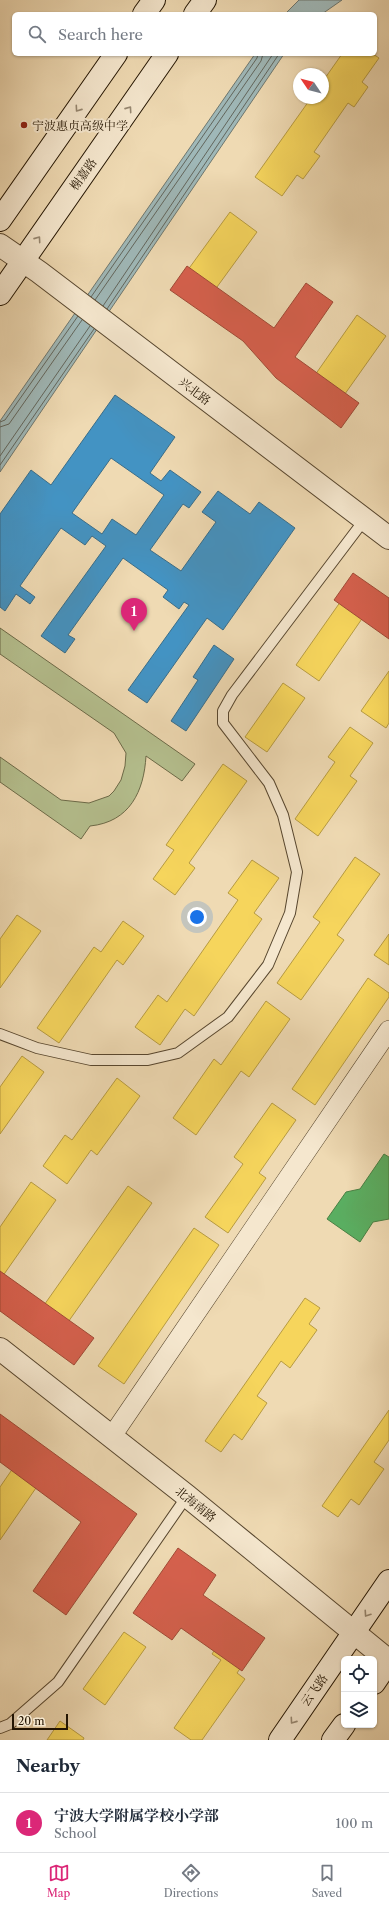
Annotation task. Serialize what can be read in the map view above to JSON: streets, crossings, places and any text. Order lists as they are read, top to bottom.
{
  "streets": {
    "street": [
      "榭嘉路",
      "兴北路",
      "北海南路",
      "云飞路"
    ]
  },
  "crossings": [
    ["榭嘉路", "兴北路"],
    ["北海南路", "云飞路"]
  ],
  "one_way": ["云飞路"],
  "places": ["宁波惠贞高级中学"],
  "scale_bar": "20 m",
  "north": "top left",
  "page": {
    "search": "Search here",
    "pins": "1",
    "scale": "20 m",
    "heading": "Nearby",
    "list": [
      {
        "mark": "1",
        "name": "宁波大学附属学校小学部",
        "note": "School",
        "value": "100 m"
      }
    ],
    "nav": ["Map", "Directions", "Saved"]
  }
}
